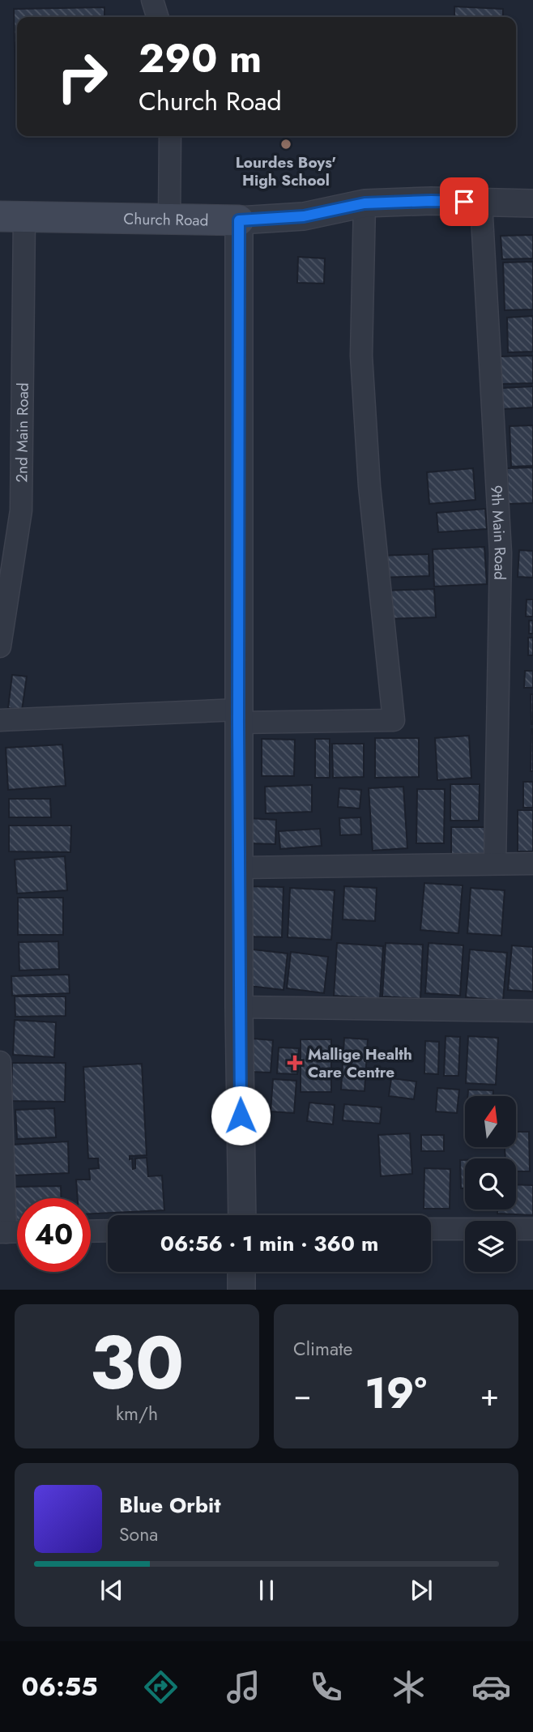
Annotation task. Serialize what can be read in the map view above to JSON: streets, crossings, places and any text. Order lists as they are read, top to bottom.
{
  "streets": {
    "main road": ["Church Road"],
    "street": ["2nd Main Road", "9th Main Road"]
  },
  "crossings": [
    ["Church Road", "2nd Main Road"],
    ["Church Road", "9th Main Road"]
  ],
  "places": {
    "other": ["Lourdes Boys' High School"],
    "health": ["Mallige Health Care Centre"]
  },
  "north": "top",
  "page": {
    "turn": ["290 m", "Church Road"],
    "limit": "40",
    "trip": "06:56 · 1 min · 360 m",
    "tile": [
      ["30", "km/h"],
      "Climate"
    ],
    "heat": ["−", "19°", "+"],
    "song": ["Blue Orbit", "Sona"],
    "tabs": "06:55"
  }
}
